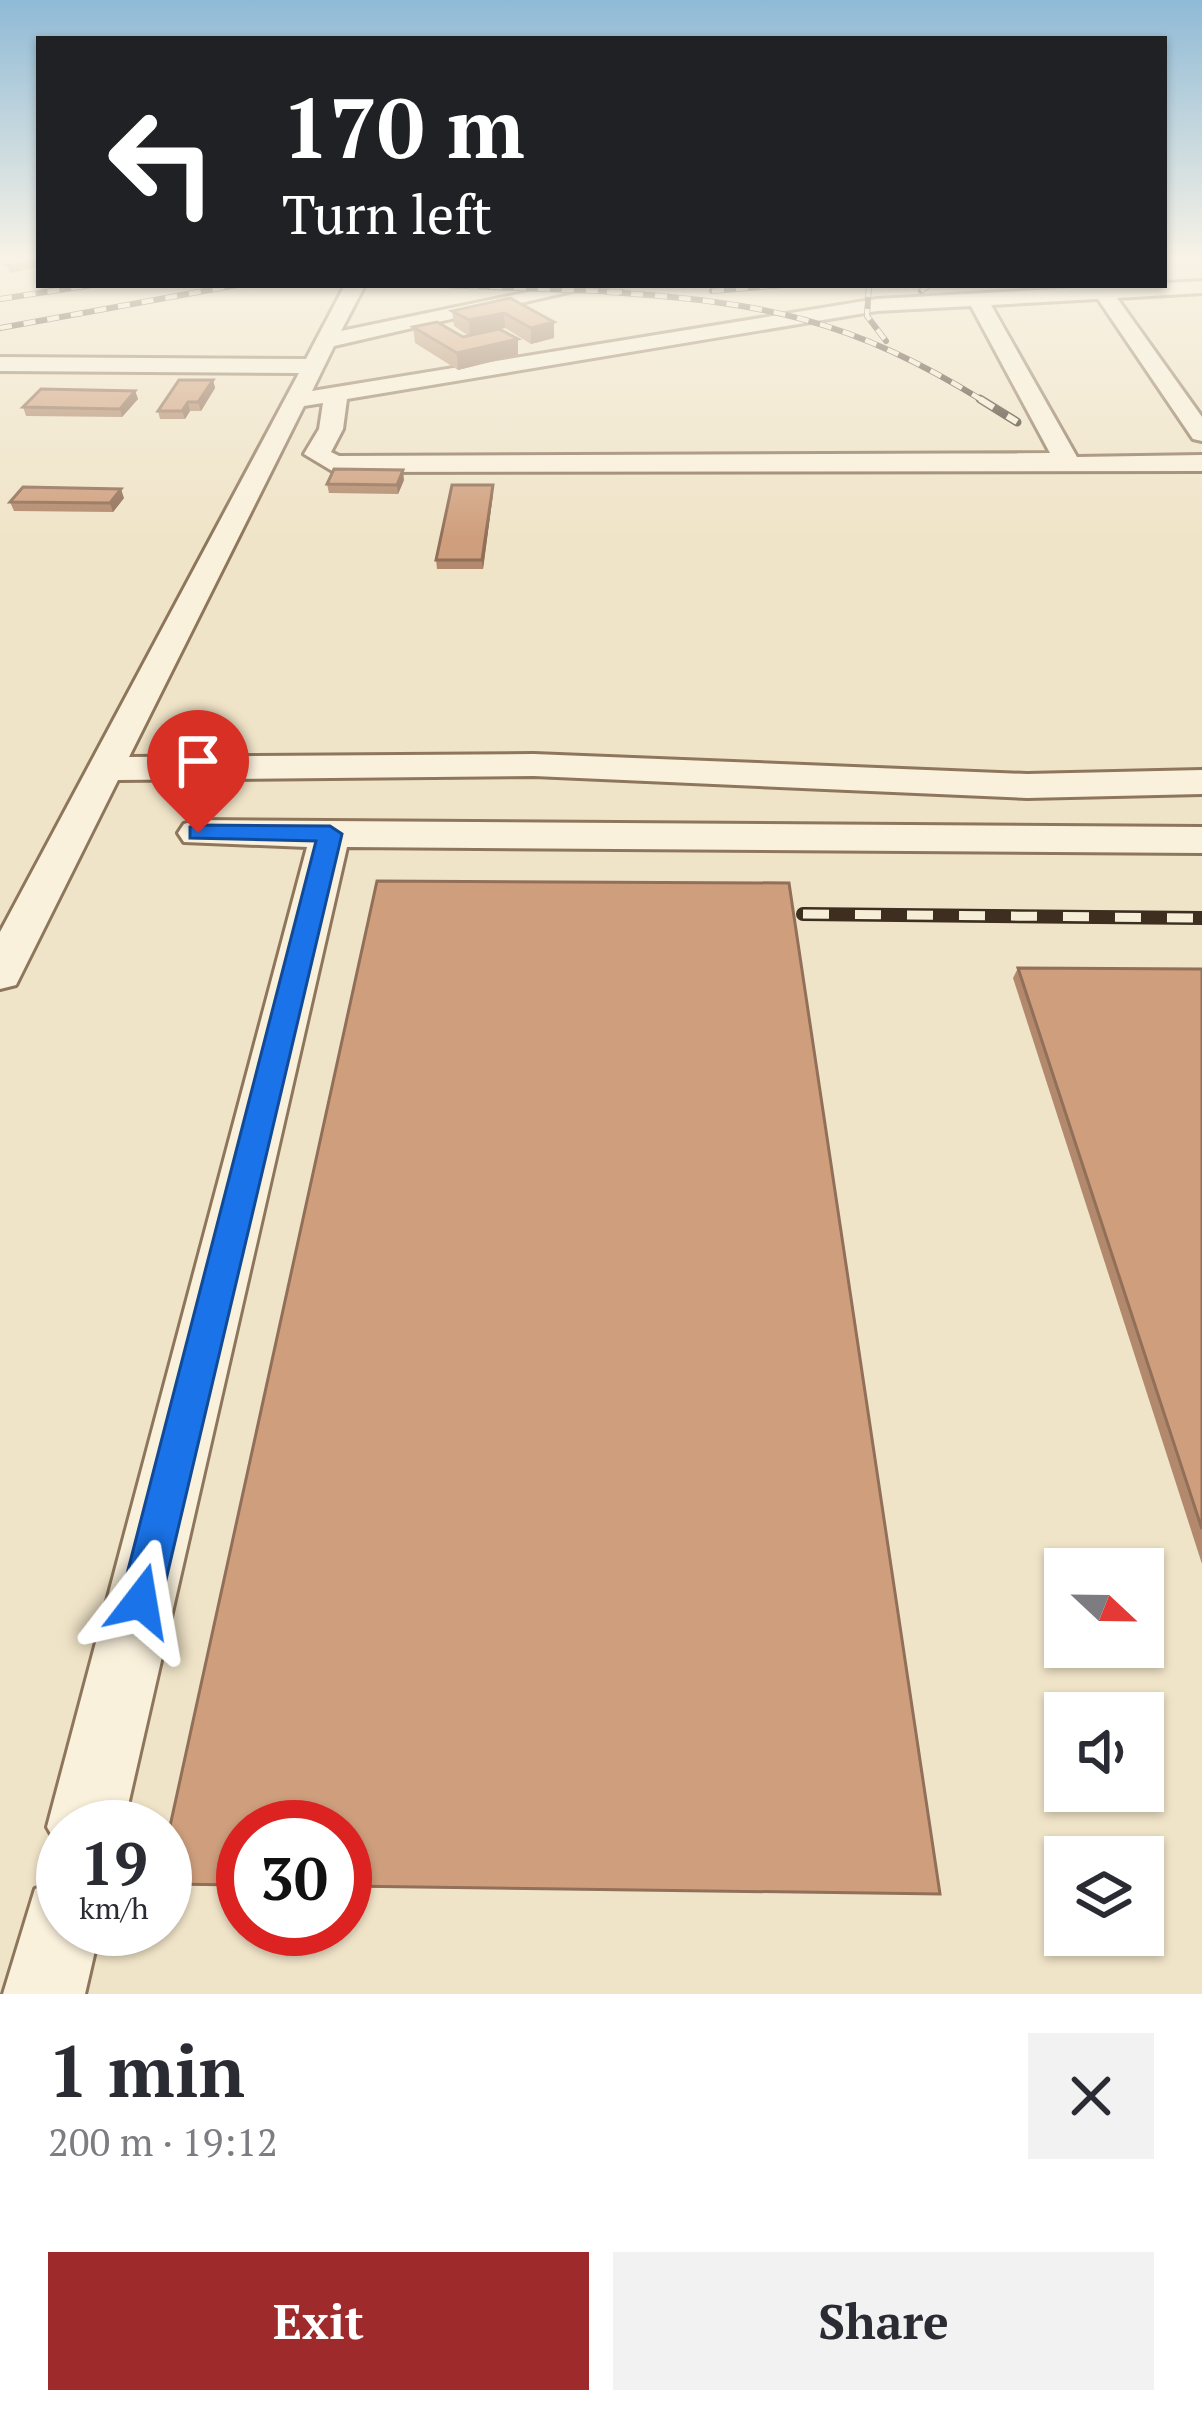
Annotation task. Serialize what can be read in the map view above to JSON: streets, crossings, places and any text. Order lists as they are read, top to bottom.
{
  "north": "right",
  "page": {
    "turn": ["170 m", "Turn left"],
    "speed": "19 km/h",
    "limit": "30",
    "heading": ["1 min", "200 m · 19:12"],
    "buttons": ["Exit", "Share"]
  }
}
